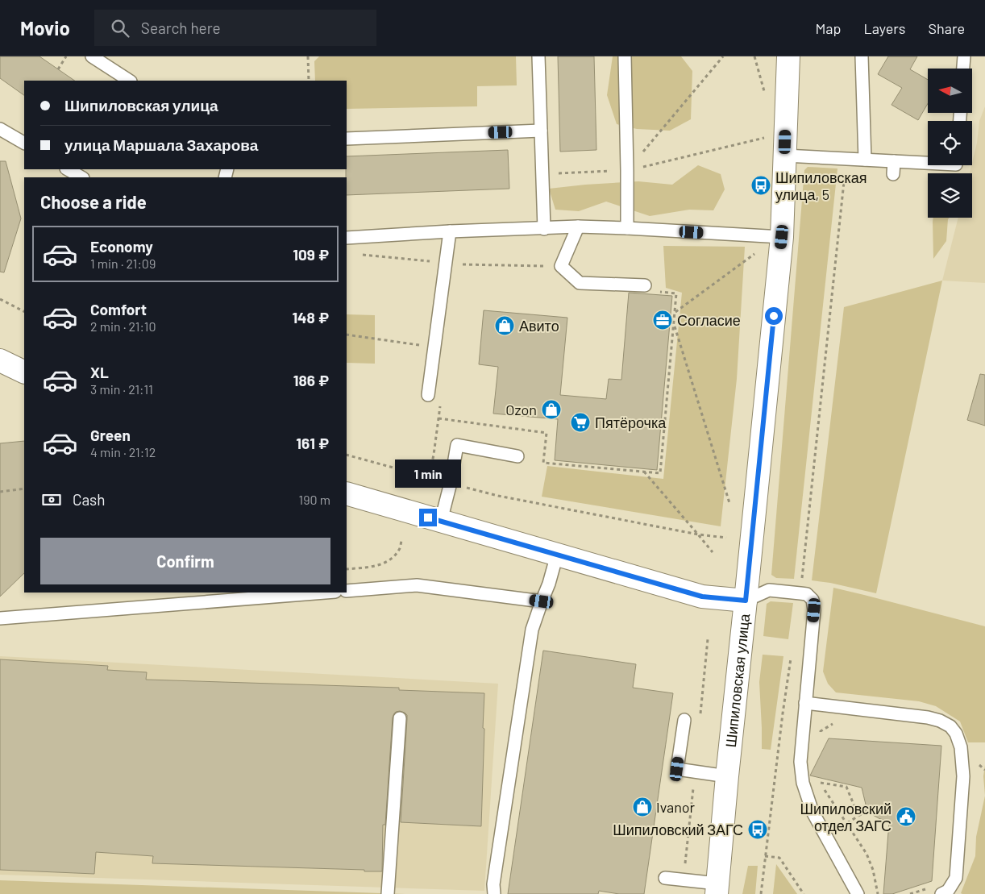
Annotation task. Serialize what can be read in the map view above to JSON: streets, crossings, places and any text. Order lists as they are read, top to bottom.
{
  "streets": {
    "main road": ["Шипиловская улица"]
  },
  "places": {
    "bus stop": ["Шипиловская улица, 5", "Шипиловский ЗАГС"],
    "office": ["Согласие"],
    "shop": ["Авито", "Ozon", "Ivanor"],
    "supermarket": ["Пятёрочка"],
    "public building": ["Шипиловский отдел ЗАГС"]
  },
  "north": "left",
  "page": {
    "header": "Movio",
    "search": "Search here",
    "nav": ["Map", "Layers", "Share"],
    "banner": ["Шипиловская улица", "улица Маршала Захарова"],
    "heading": "Choose a ride",
    "list": [
      {
        "name": "Economy",
        "note": "1 min · 21:09",
        "value": "109 ₽"
      },
      {
        "name": "Comfort",
        "note": "2 min · 21:10",
        "value": "148 ₽"
      },
      {
        "name": "XL",
        "note": "3 min · 21:11",
        "value": "186 ₽"
      },
      {
        "name": "Green",
        "note": "4 min · 21:12",
        "value": "161 ₽"
      }
    ],
    "bubble": "1 min",
    "pay": ["Cash", "190 m"],
    "buttons": "Confirm"
  }
}
